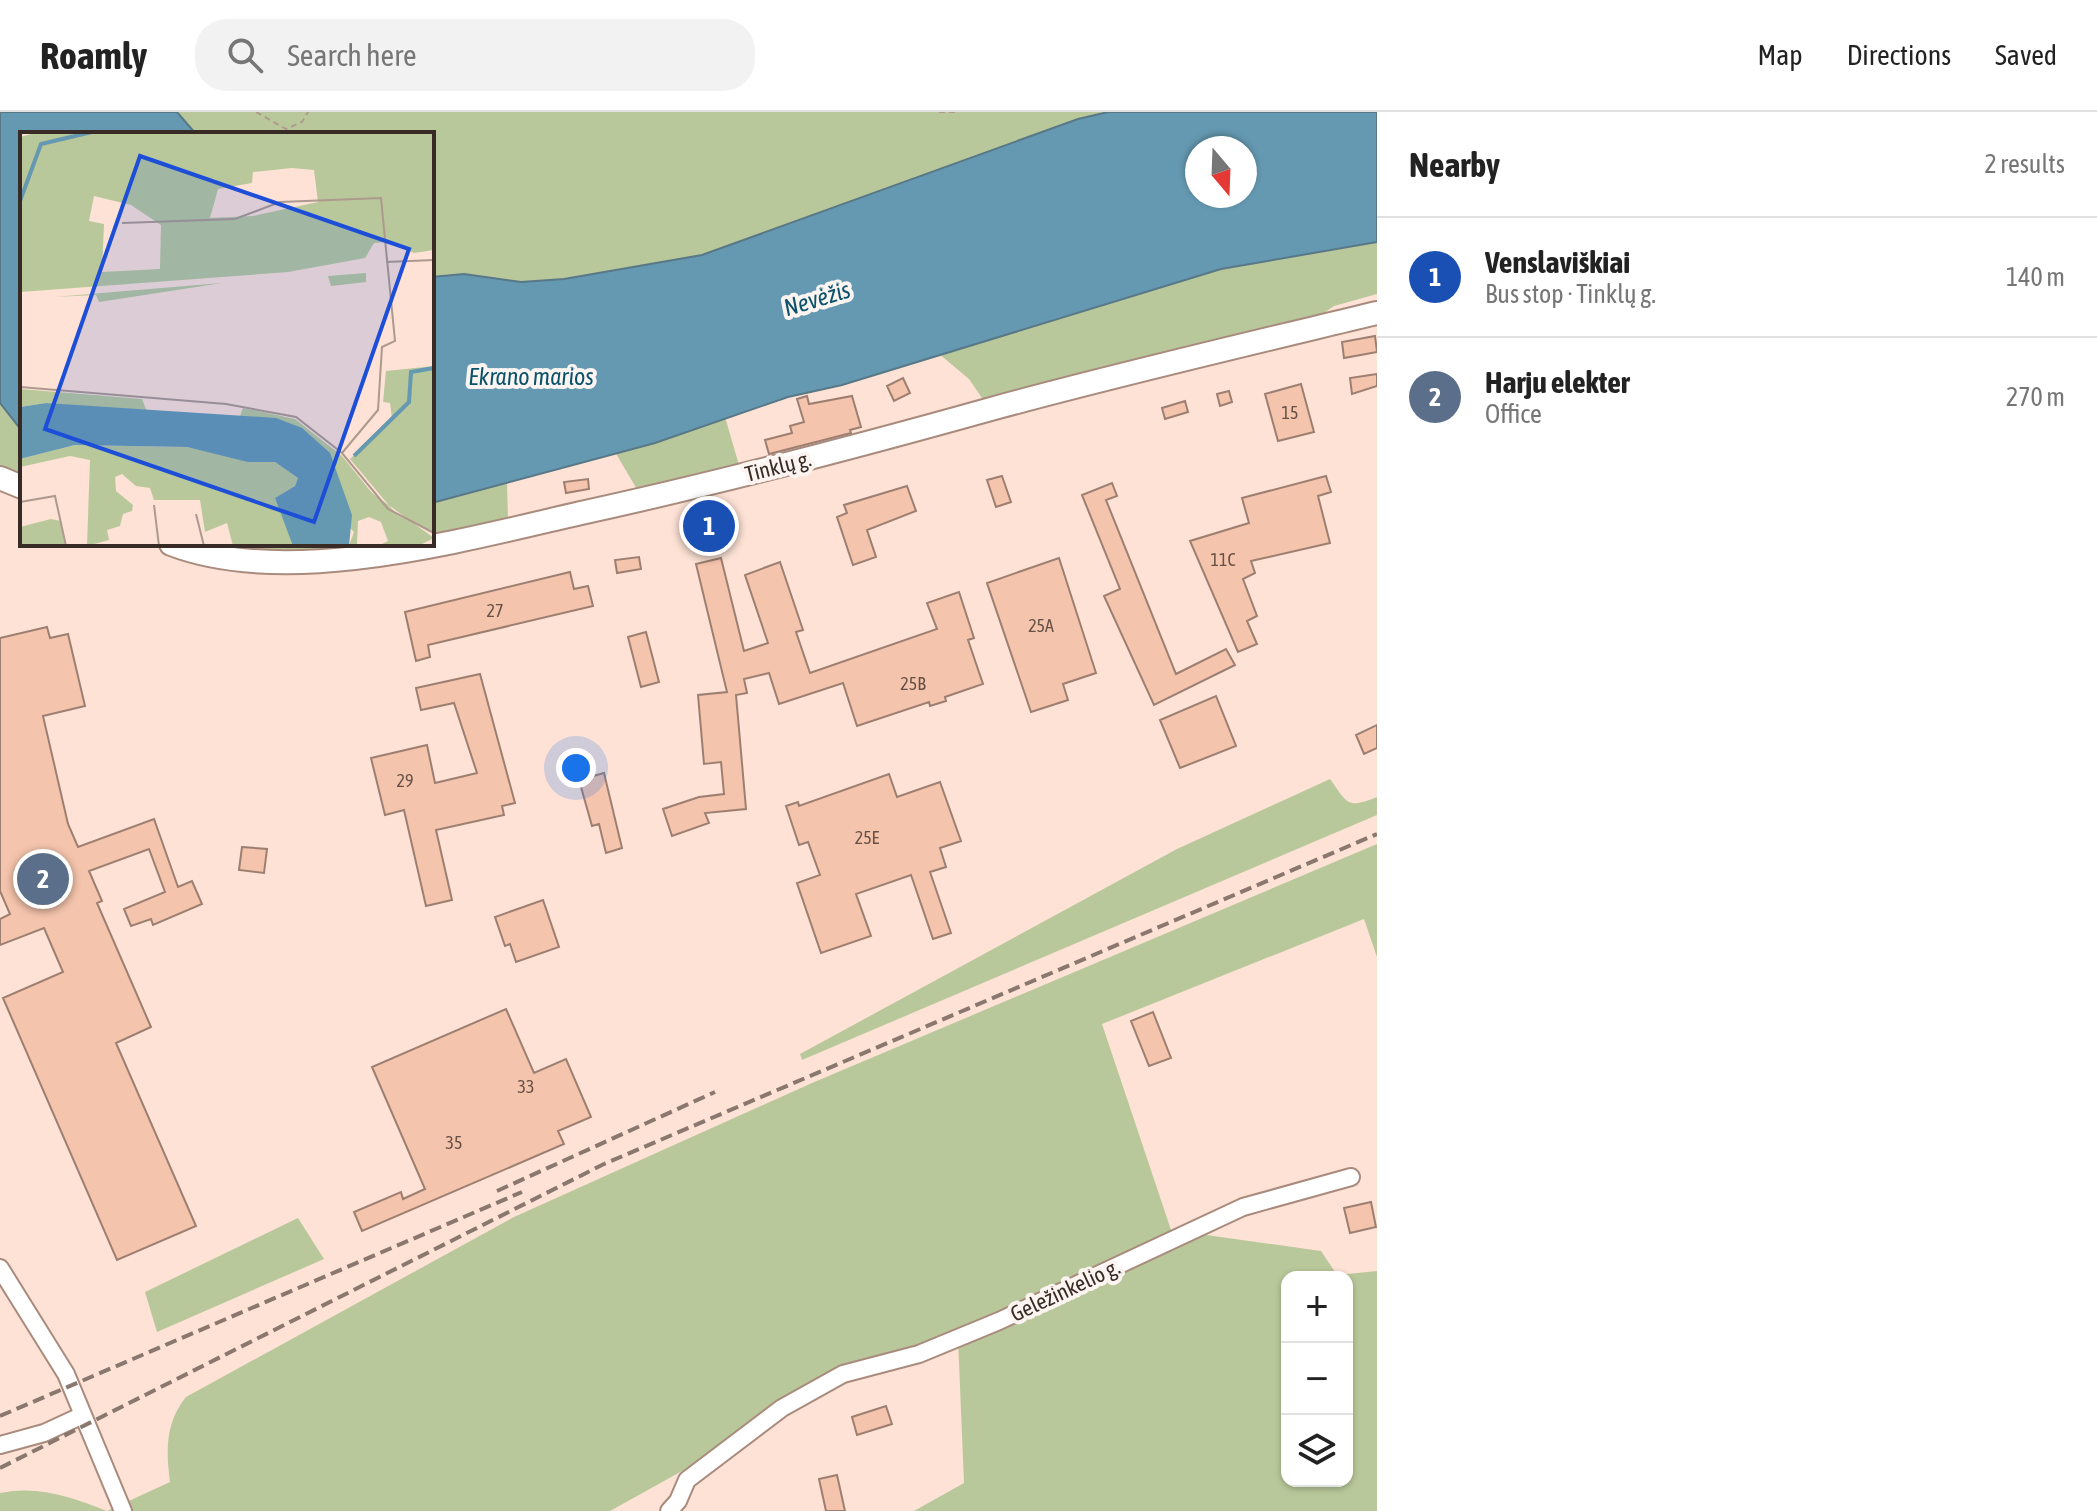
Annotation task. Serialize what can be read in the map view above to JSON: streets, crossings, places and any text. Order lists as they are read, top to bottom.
{
  "streets": {
    "main road": ["Tinklų g."],
    "street": ["Geležinkelio g."]
  },
  "water": ["Nevėžis", "Ekrano marios"],
  "house_numbers": [
    "15",
    "11C",
    "27",
    "25A",
    "25B",
    "29",
    "25E",
    "33",
    "35"
  ],
  "north": "bottom",
  "page": {
    "header": "Roamly",
    "search": "Search here",
    "nav": ["Map", "Directions", "Saved"],
    "heading": ["Nearby", "2 results"],
    "list": [
      {
        "mark": "1",
        "name": "Venslaviškiai",
        "note": "Bus stop · Tinklų g.",
        "value": "140 m"
      },
      {
        "mark": "2",
        "name": "Harju elekter",
        "note": "Office",
        "value": "270 m"
      }
    ],
    "pins": ["1", "2"],
    "map_buttons": ["+", "−"]
  }
}
